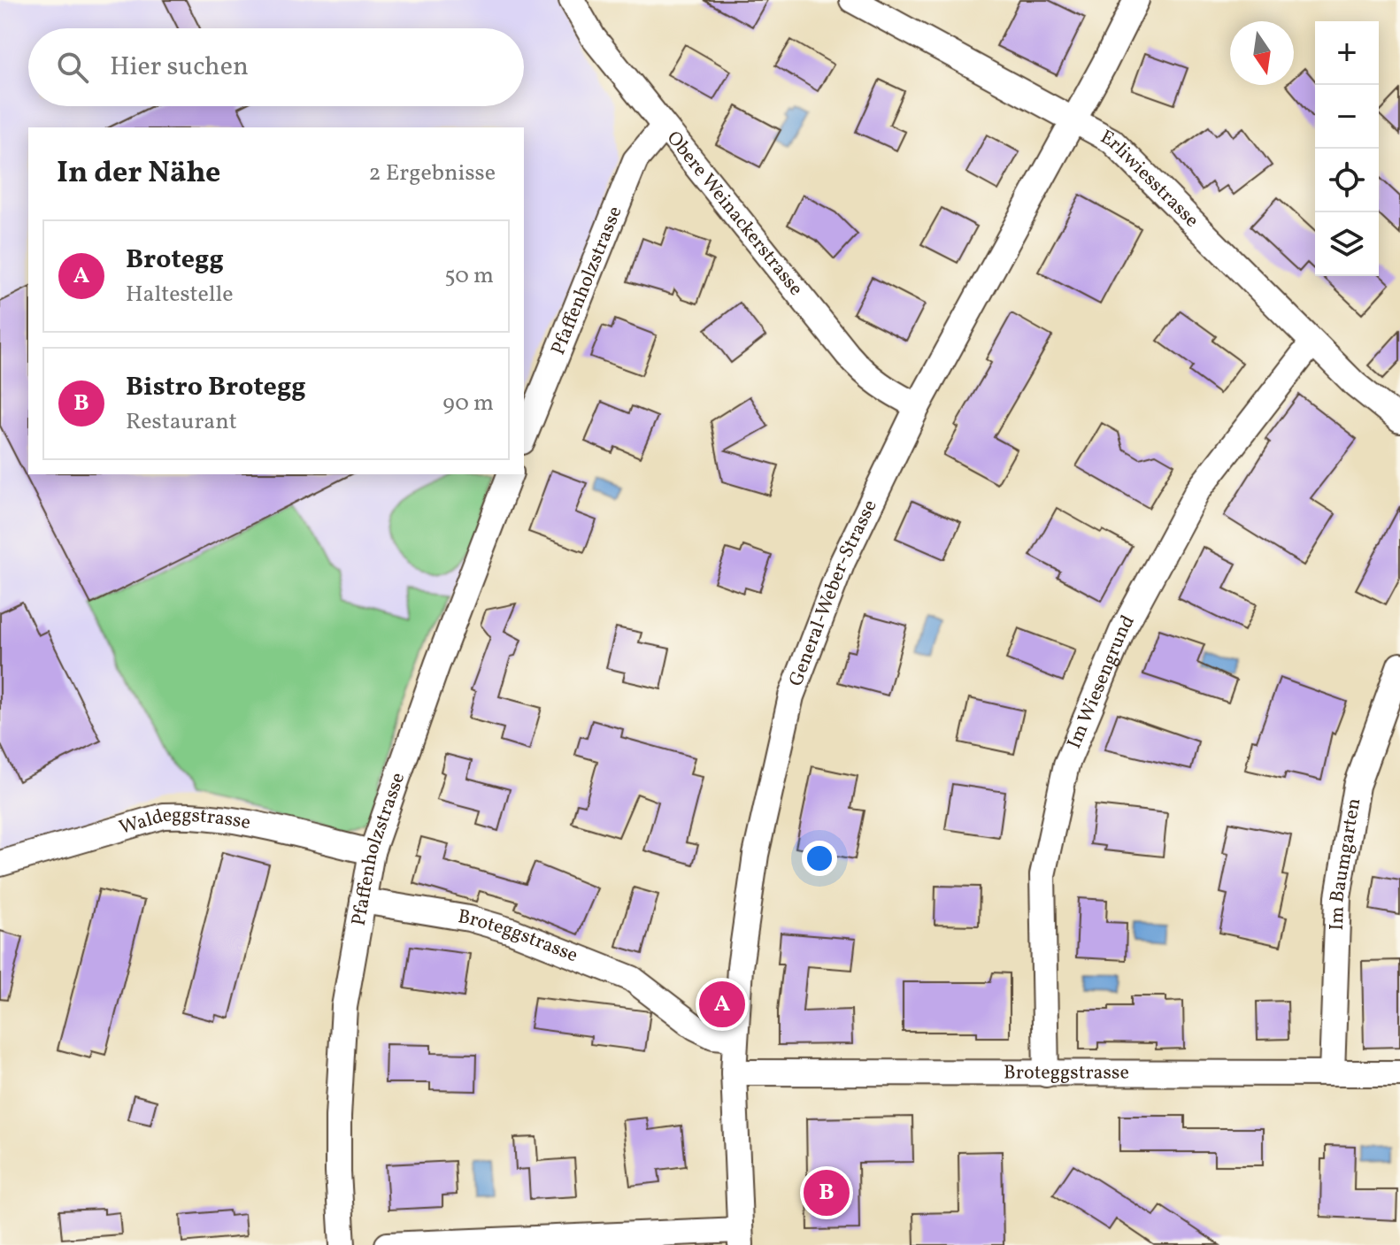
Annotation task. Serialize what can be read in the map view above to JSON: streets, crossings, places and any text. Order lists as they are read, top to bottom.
{
  "streets": {
    "street": [
      "Erliwiesstrasse",
      "Obere Weinackerstrasse",
      "Pfaffenholzstrasse",
      "General-Weber-Strasse",
      "Im Wiesengrund",
      "Waldeggstrasse",
      "Im Baumgarten",
      "Broteggstrasse"
    ]
  },
  "crossings": [
    ["Erliwiesstrasse", "General-Weber-Strasse"],
    ["Erliwiesstrasse", "Im Wiesengrund"],
    ["Obere Weinackerstrasse", "Pfaffenholzstrasse"],
    ["Obere Weinackerstrasse", "General-Weber-Strasse"],
    ["Pfaffenholzstrasse", "Waldeggstrasse"],
    ["Pfaffenholzstrasse", "Broteggstrasse"],
    ["General-Weber-Strasse", "Broteggstrasse"],
    ["Im Wiesengrund", "Broteggstrasse"],
    ["Im Baumgarten", "Broteggstrasse"]
  ],
  "north": "bottom",
  "page": {
    "map_buttons": ["+", "−"],
    "search": "Hier suchen",
    "heading": ["In der Nähe", "2 Ergebnisse"],
    "list": [
      {
        "mark": "A",
        "name": "Brotegg",
        "note": "Haltestelle",
        "value": "50 m"
      },
      {
        "mark": "B",
        "name": "Bistro Brotegg",
        "note": "Restaurant",
        "value": "90 m"
      }
    ],
    "pins": ["A", "B"]
  }
}
